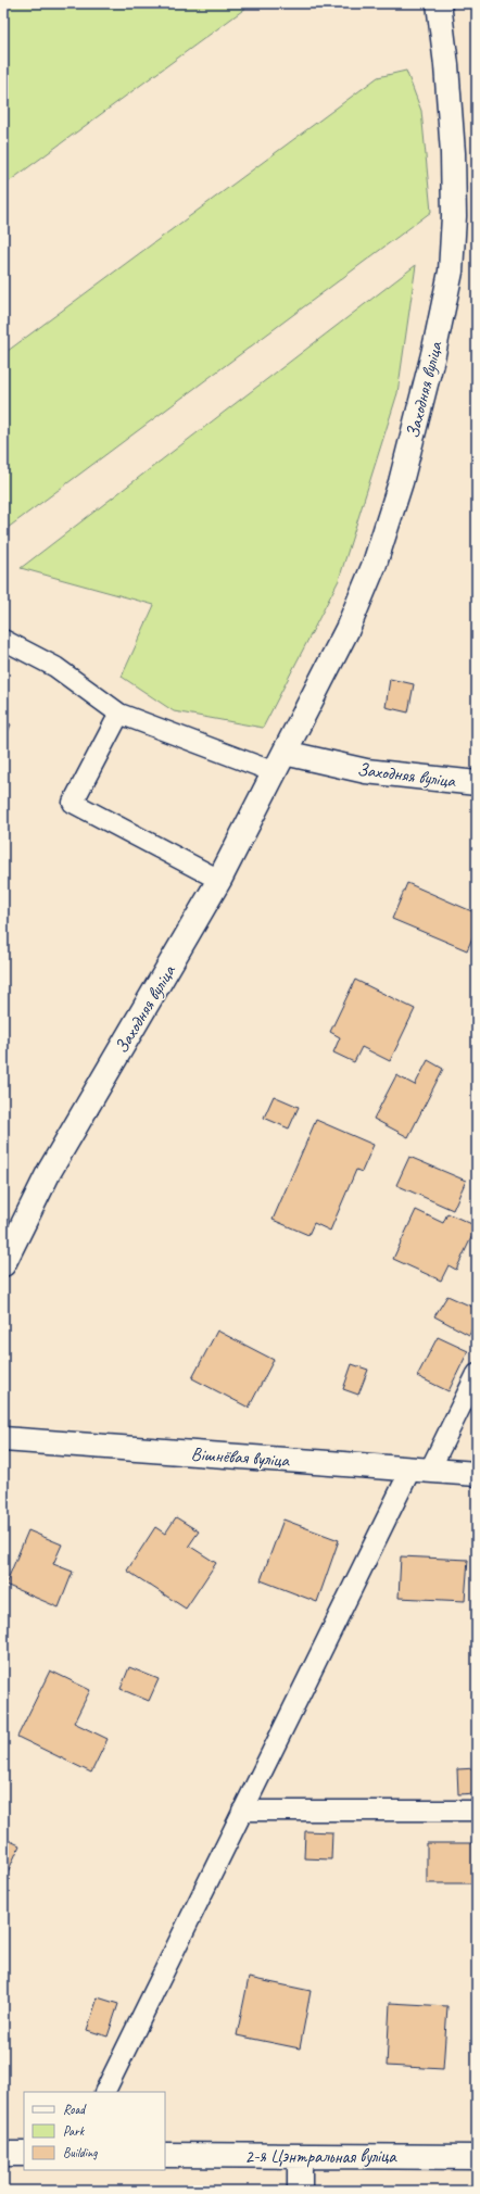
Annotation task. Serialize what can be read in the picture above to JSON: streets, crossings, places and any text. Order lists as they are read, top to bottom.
{
  "streets": {
    "street": ["Заходняя вуліца", "Вішнёвая вуліца", "2-я Цэнтральная вуліца"]
  },
  "legend": ["Road", "Park", "Building"]
}
